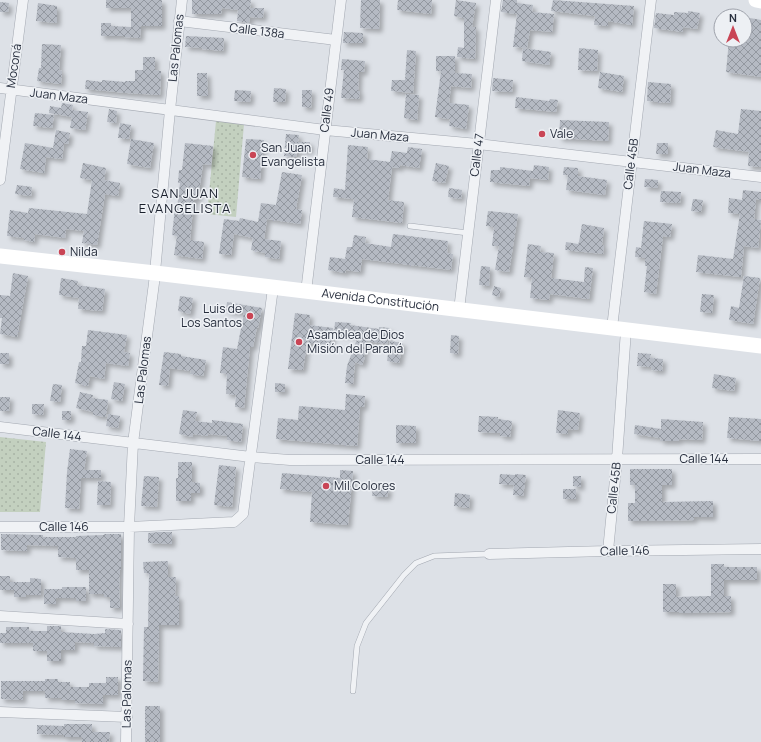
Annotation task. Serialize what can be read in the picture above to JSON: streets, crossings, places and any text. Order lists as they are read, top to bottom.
{
  "streets": {
    "main road": ["Avenida Constitución"],
    "street": [
      "Calle 138a",
      "Las Palomas",
      "Moconá",
      "Juan Maza",
      "Calle 49",
      "Calle 47",
      "Calle 45B",
      "Calle 144",
      "Calle 146"
    ]
  },
  "crossings": [
    ["Calle 138a", "Las Palomas"],
    ["Calle 138a", "Calle 49"],
    ["Las Palomas", "Juan Maza"],
    ["Las Palomas", "Avenida Constitución"],
    ["Las Palomas", "Calle 144"],
    ["Las Palomas", "Calle 146"],
    ["Moconá", "Juan Maza"],
    ["Juan Maza", "Calle 49"],
    ["Juan Maza", "Calle 47"],
    ["Juan Maza", "Calle 45B"],
    ["Calle 49", "Avenida Constitución"],
    ["Calle 47", "Avenida Constitución"],
    ["Calle 45B", "Avenida Constitución"],
    ["Calle 45B", "Calle 144"],
    ["Calle 45B", "Calle 146"],
    ["Avenida Constitución", "Calle 146"],
    ["Calle 144", "Calle 146"]
  ],
  "districts": ["SAN JUAN EVANGELISTA"],
  "places": [
    "Vale",
    "San Juan Evangelista",
    "Nilda",
    "Luis de Los Santos",
    "Asamblea de Dios Misión del Paraná",
    "Mil Colores"
  ],
  "north": "top"
}
